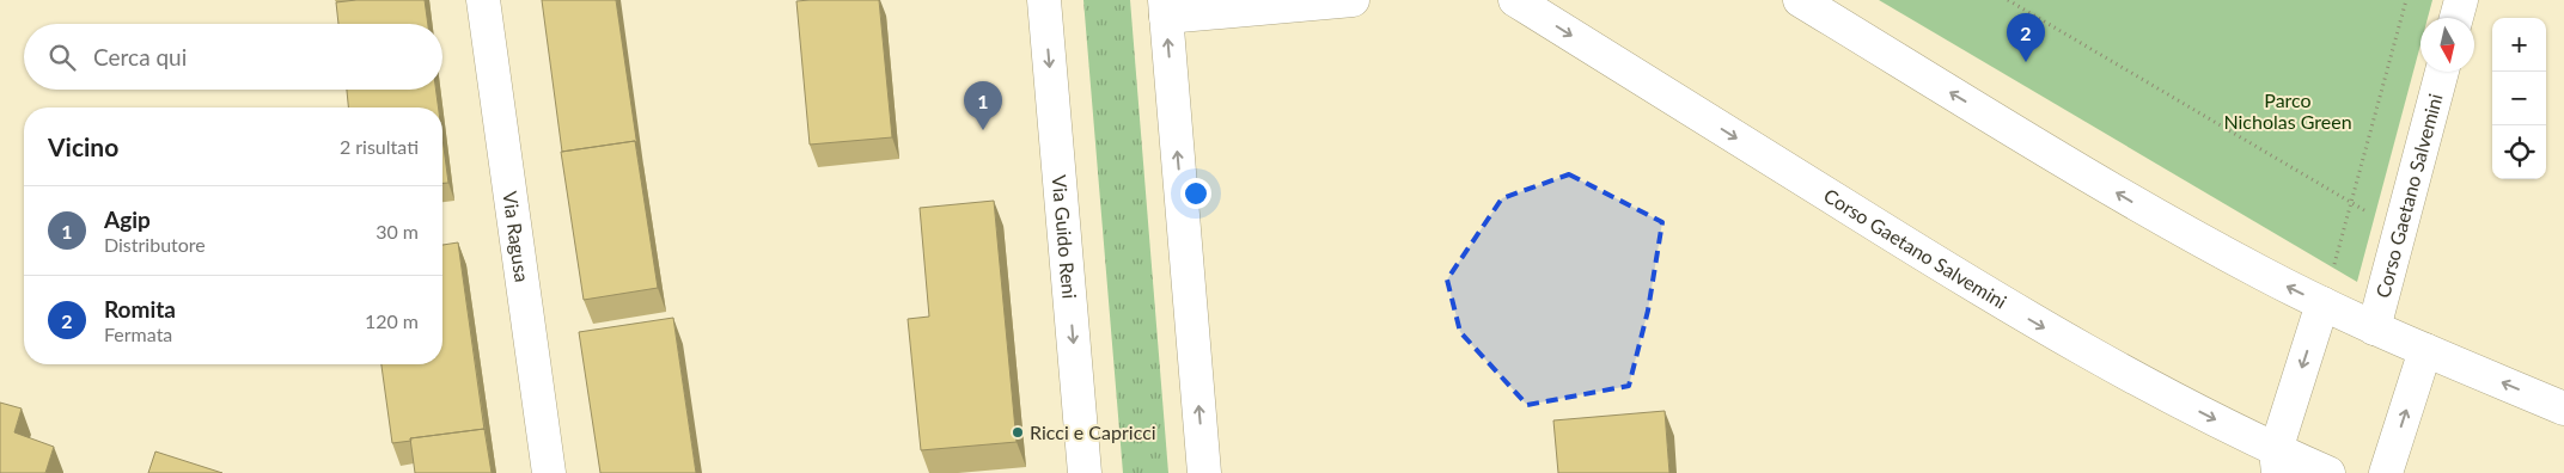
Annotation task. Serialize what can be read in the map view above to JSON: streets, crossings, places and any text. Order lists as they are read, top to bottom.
{
  "streets": {
    "street": ["Corso Gaetano Salvemini", "Via Ragusa", "Via Guido Reni"]
  },
  "parks": ["Parco Nicholas Green"],
  "places": ["Ricci e Capricci"],
  "north": "bottom",
  "page": {
    "pins": ["2", "1"],
    "map_buttons": ["+", "−"],
    "search": "Cerca qui",
    "heading": ["Vicino", "2 risultati"],
    "list": [
      {
        "mark": "1",
        "name": "Agip",
        "note": "Distributore",
        "value": "30 m"
      },
      {
        "mark": "2",
        "name": "Romita",
        "note": "Fermata",
        "value": "120 m"
      }
    ]
  }
}
